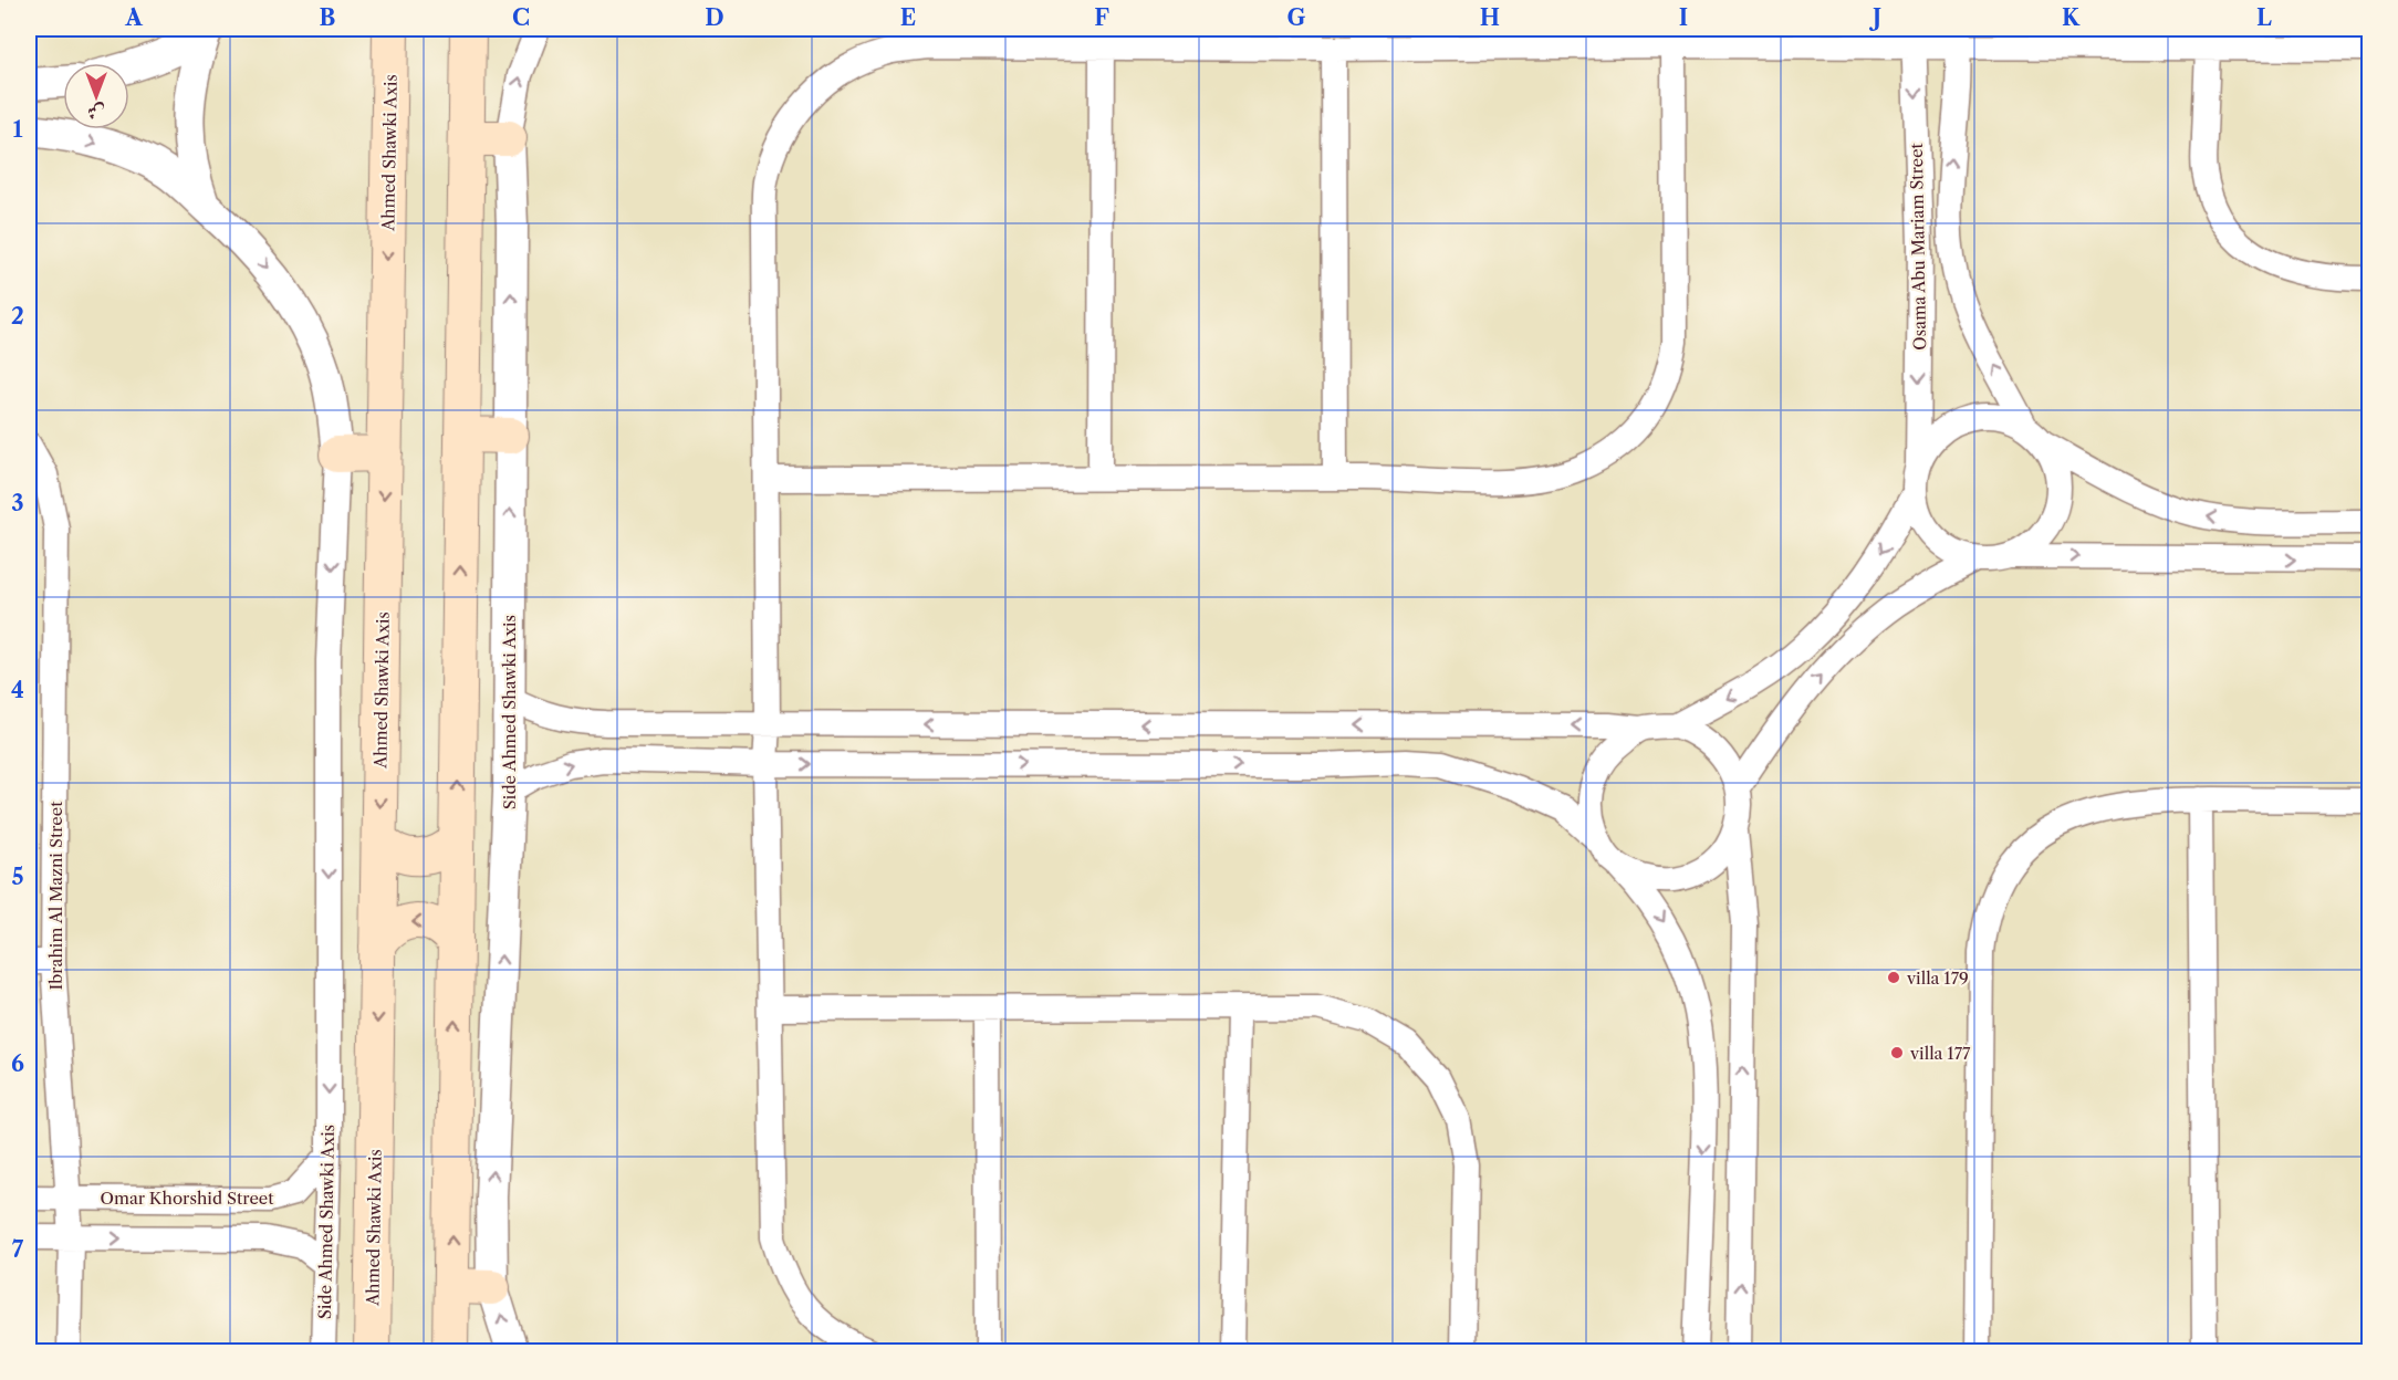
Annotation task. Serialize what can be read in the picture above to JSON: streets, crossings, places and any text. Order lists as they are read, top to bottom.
{
  "streets": {
    "main road": ["Ahmed Shawki Axis"],
    "street": [
      "Osama Abu Mariam Street",
      "Side Ahmed Shawki Axis",
      "Ibrahim Al Mazni Street",
      "Omar Khorshid Street"
    ]
  },
  "crossings": [
    ["Side Ahmed Shawki Axis", "Omar Khorshid Street"],
    ["Ibrahim Al Mazni Street", "Omar Khorshid Street"]
  ],
  "places": ["villa 179", "villa 177"],
  "north": "bottom",
  "grid": {
    "columns": [
      "A",
      "B",
      "C",
      "D",
      "E",
      "F",
      "G",
      "H",
      "I",
      "J",
      "K",
      "L"
    ],
    "rows": [
      "1",
      "2",
      "3",
      "4",
      "5",
      "6",
      "7"
    ]
  }
}
